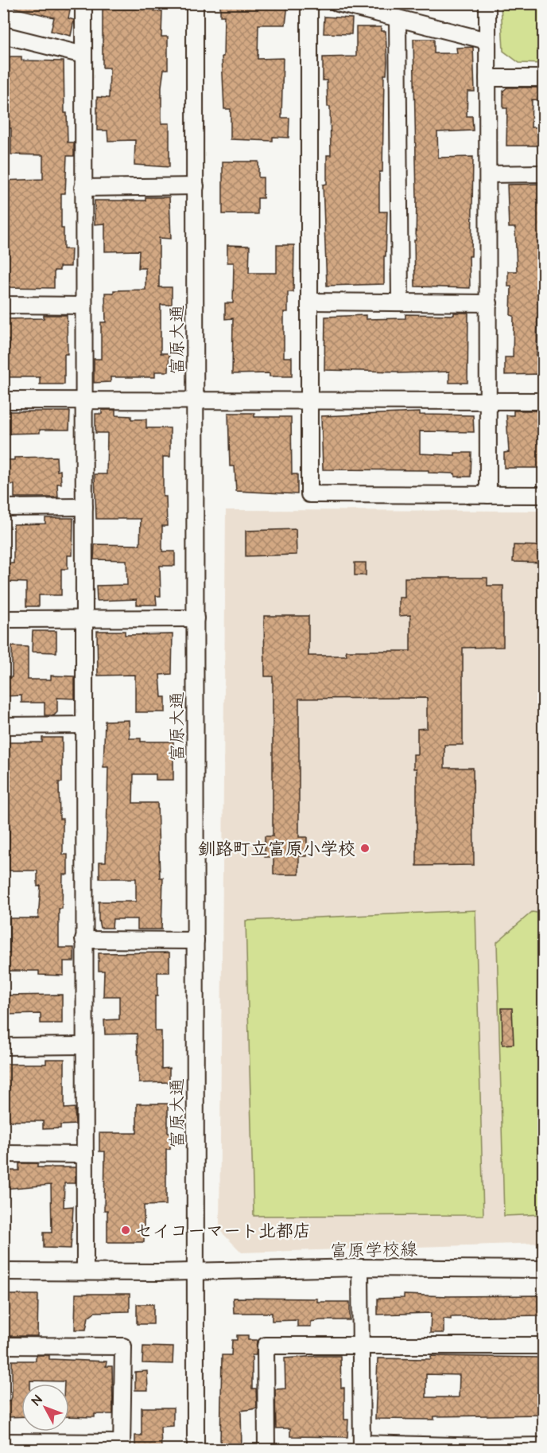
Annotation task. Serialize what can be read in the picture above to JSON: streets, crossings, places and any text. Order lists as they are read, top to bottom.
{
  "streets": {
    "street": ["富原大通", "富原学校線"]
  },
  "crossings": [
    ["富原大通", "富原学校線"]
  ],
  "places": ["釧路町立富原小学校", "セイコーマート北都店"],
  "north": "top left"
}
